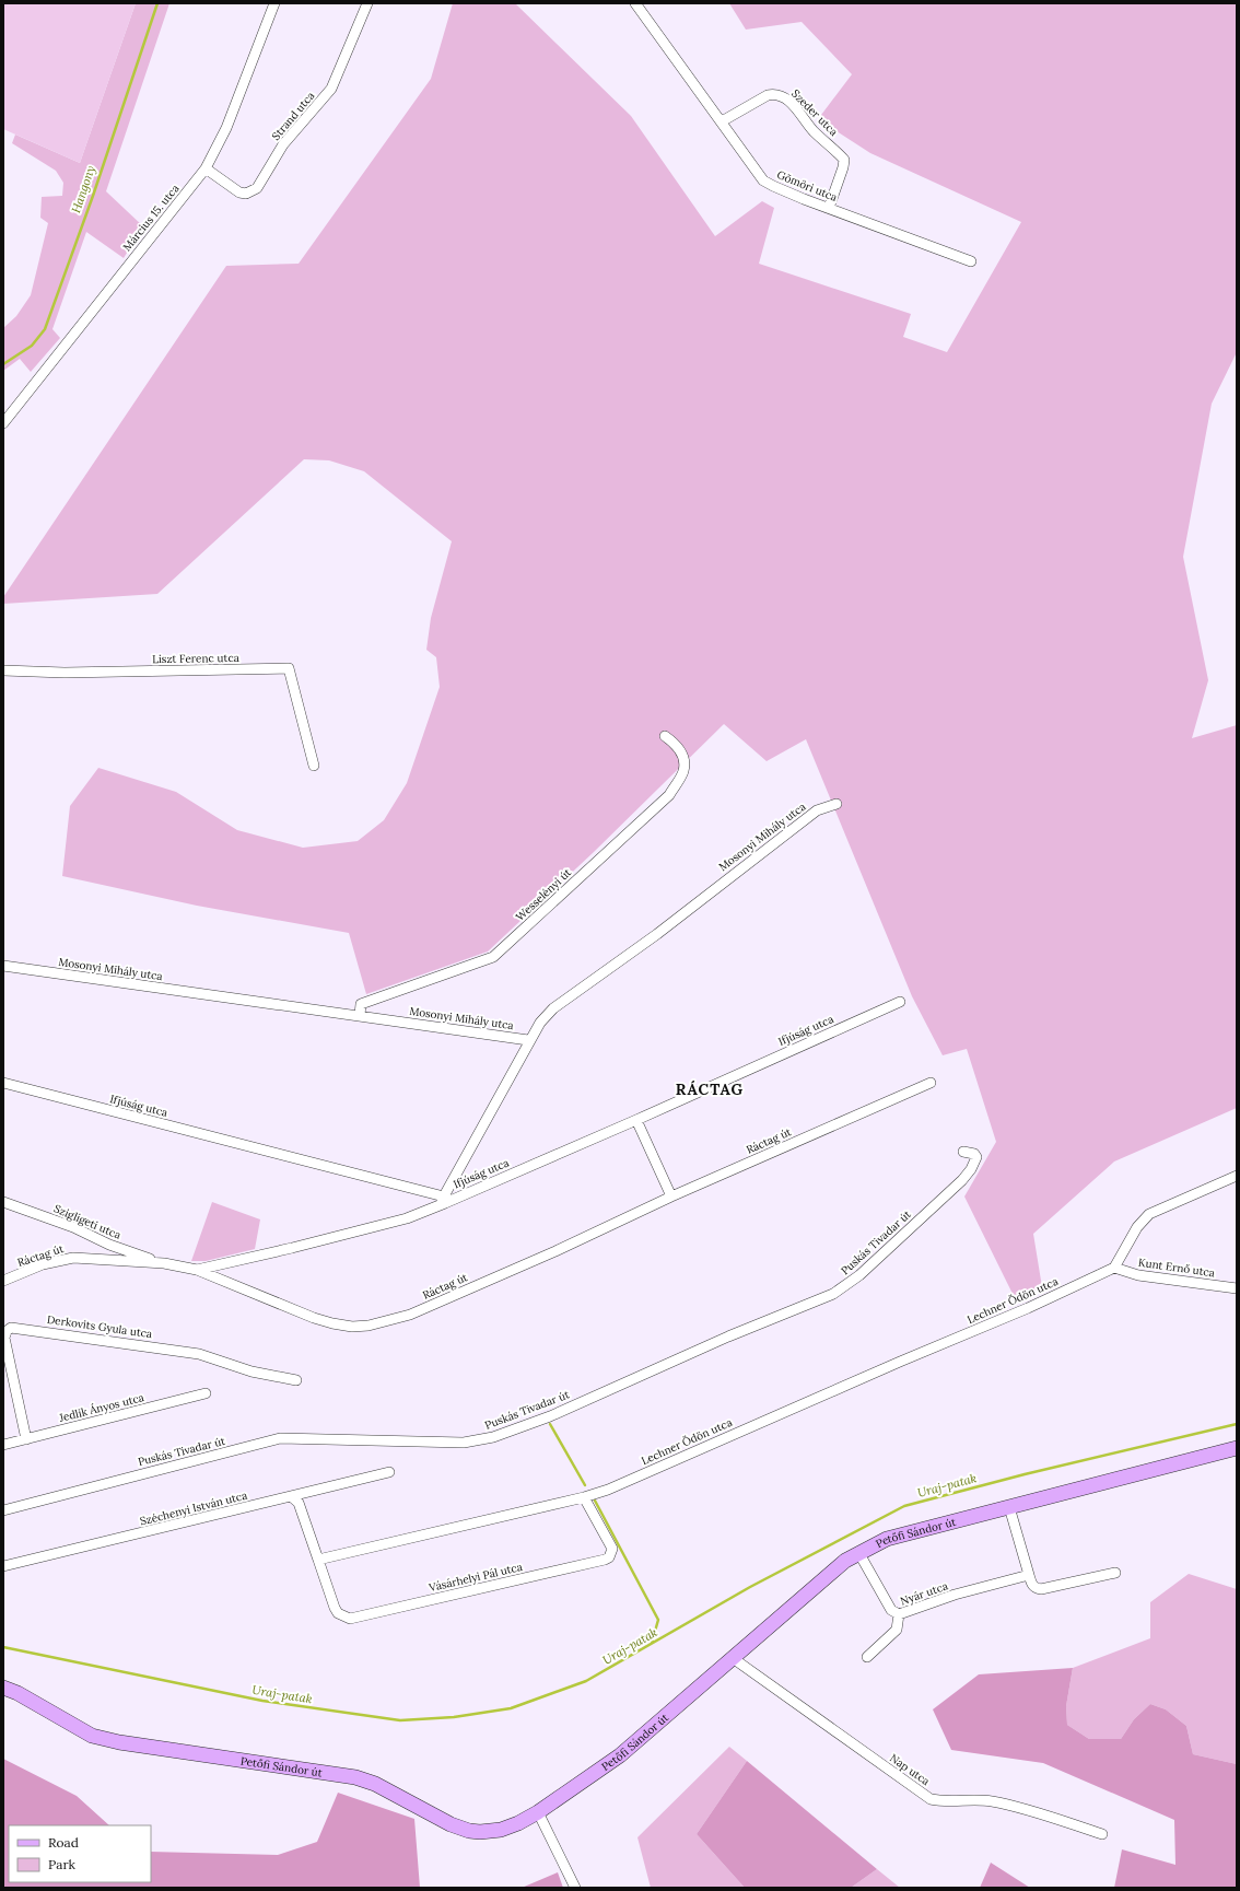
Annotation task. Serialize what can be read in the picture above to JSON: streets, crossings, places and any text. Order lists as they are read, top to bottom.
{
  "streets": {
    "street": [
      "Szeder utca",
      "Strand utca",
      "Gömöri utca",
      "Március 15. utca",
      "Liszt Ferenc utca",
      "Mosonyi Mihály utca",
      "Wesselényi út",
      "Ifjúság utca",
      "Ráctag út",
      "Szigligeti utca",
      "Puskás Tivadar út",
      "Kunt Ernő utca",
      "Lechner Ödön utca",
      "Derkovits Gyula utca",
      "Jedlik Ányos utca",
      "Széchenyi István utca",
      "Petőfi Sándor út",
      "Vásárhelyi Pál utca",
      "Nyár utca",
      "Nap utca"
    ]
  },
  "crossings": [
    ["Szeder utca", "Gömöri utca"],
    ["Strand utca", "Március 15. utca"],
    ["Mosonyi Mihály utca", "Wesselényi út"],
    ["Ráctag út", "Szigligeti utca"],
    ["Kunt Ernő utca", "Lechner Ödön utca"],
    ["Lechner Ödön utca", "Vásárhelyi Pál utca"],
    ["Derkovits Gyula utca", "Jedlik Ányos utca"],
    ["Petőfi Sándor út", "Nyár utca"],
    ["Petőfi Sándor út", "Nap utca"]
  ],
  "districts": ["RÁCTAG"],
  "water": ["Hangony", "Uraj-patak"],
  "legend": ["Road", "Park"]
}
